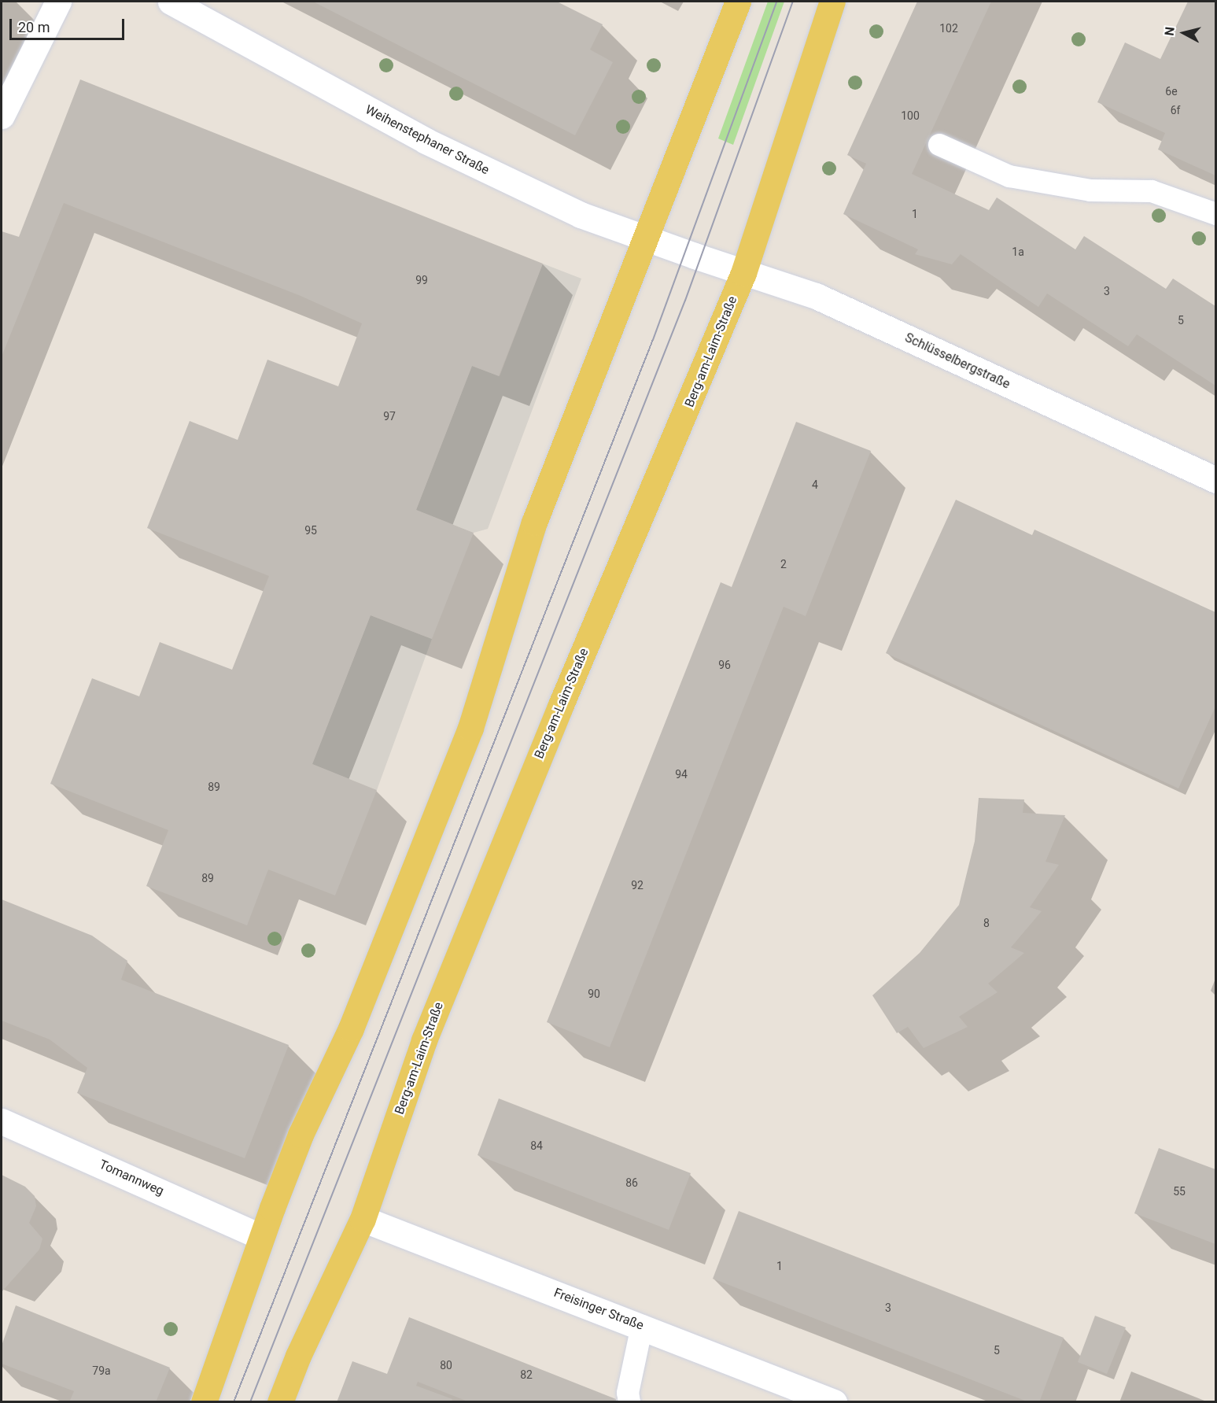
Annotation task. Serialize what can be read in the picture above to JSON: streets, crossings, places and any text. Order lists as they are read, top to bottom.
{
  "streets": {
    "main road": ["Berg-am-Laim-Straße"],
    "street": [
      "Weihenstephaner Straße",
      "Schlüsselbergstraße",
      "Tomannweg",
      "Freisinger Straße"
    ]
  },
  "crossings": [
    ["Weihenstephaner Straße", "Schlüsselbergstraße"],
    ["Berg-am-Laim-Straße", "Schlüsselbergstraße"],
    ["Berg-am-Laim-Straße", "Freisinger Straße"]
  ],
  "house_numbers": [
    "102",
    "6e",
    "6f",
    "100",
    "1",
    "1a",
    "99",
    "3",
    "5",
    "97",
    "4",
    "95",
    "2",
    "96",
    "94",
    "89",
    "89",
    "92",
    "8",
    "90",
    "84",
    "86",
    "55",
    "1",
    "3",
    "5",
    "80",
    "79a",
    "82"
  ],
  "scale_bar": "20 m",
  "north": "left"
}
